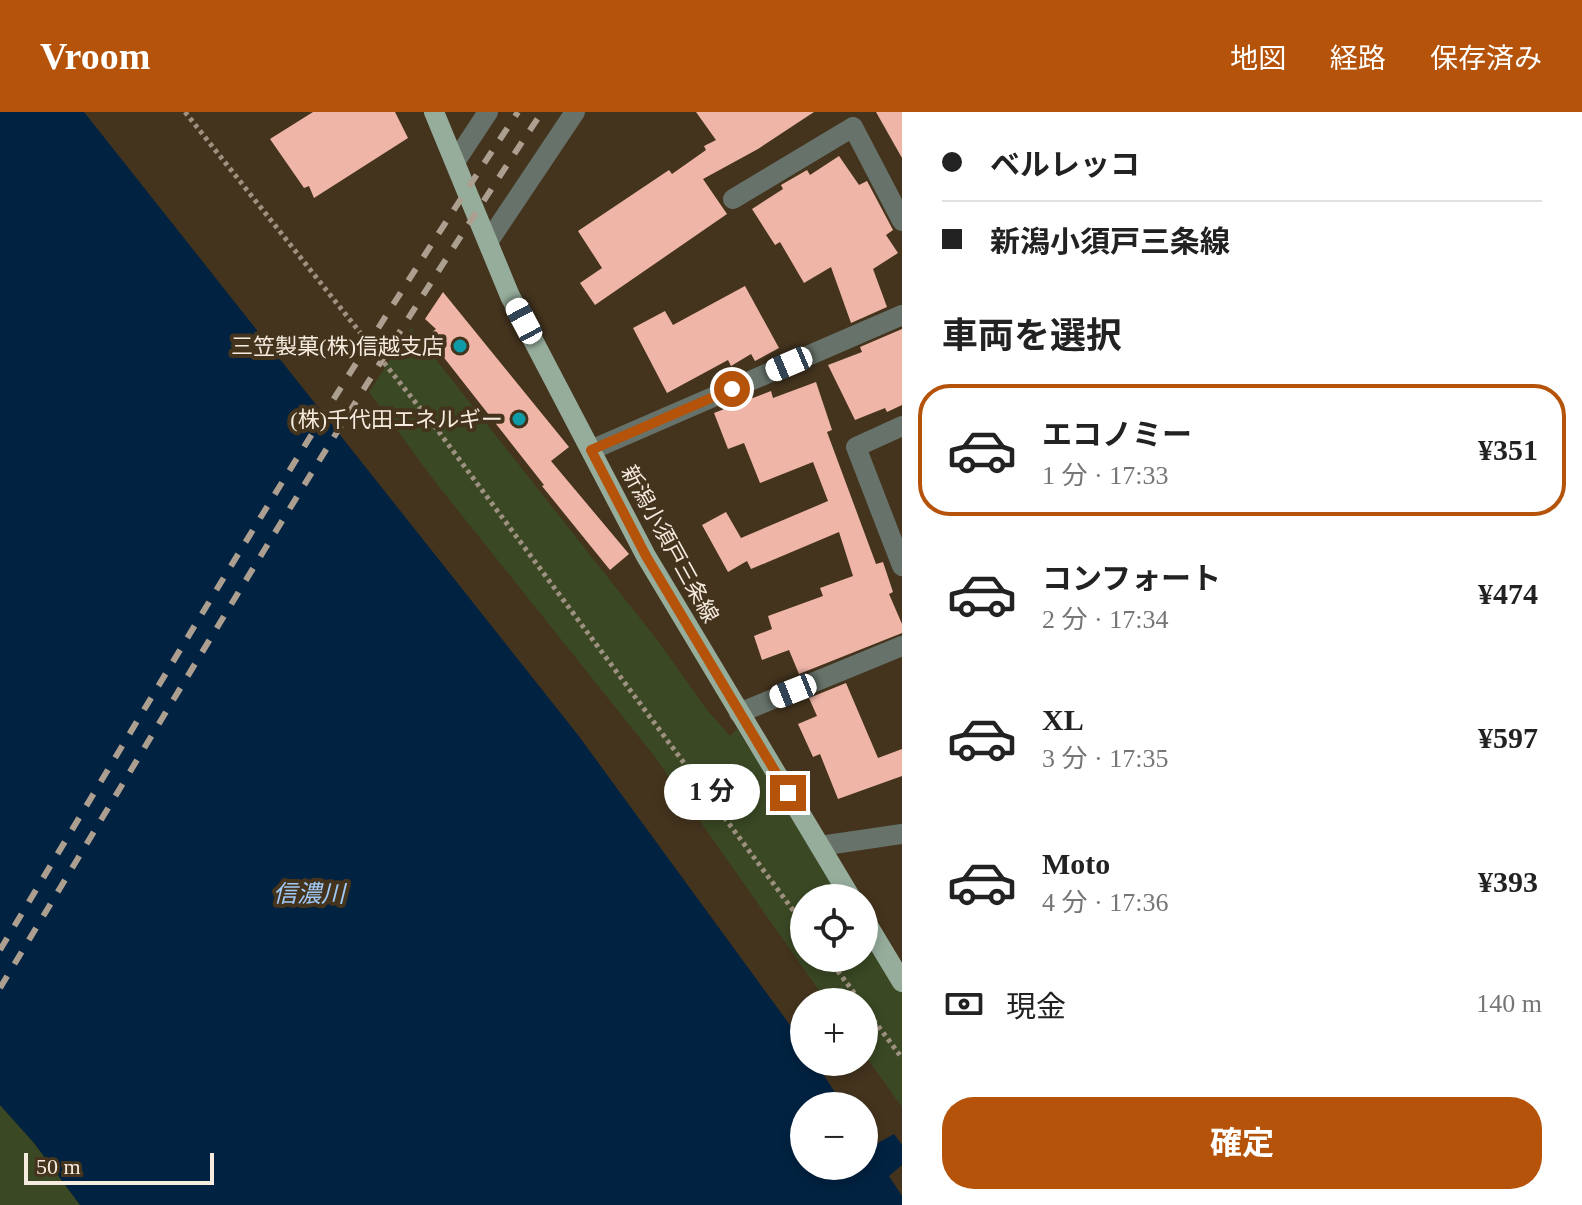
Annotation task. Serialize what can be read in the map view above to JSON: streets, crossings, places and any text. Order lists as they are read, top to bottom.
{
  "streets": {
    "main road": ["新潟小須戸三条線"]
  },
  "water": ["信濃川"],
  "places": ["三笠製菓(株)信越支店", "(株)千代田エネルギー"],
  "scale_bar": "50 m",
  "page": {
    "header": "Vroom",
    "nav": ["地図", "経路", "保存済み"],
    "banner": ["ベルレッコ", "新潟小須戸三条線"],
    "heading": "車両を選択",
    "list": [
      {
        "name": "エコノミー",
        "note": "1 分 · 17:33",
        "value": "¥351"
      },
      {
        "name": "コンフォート",
        "note": "2 分 · 17:34",
        "value": "¥474"
      },
      {
        "name": "XL",
        "note": "3 分 · 17:35",
        "value": "¥597"
      },
      {
        "name": "Moto",
        "note": "4 分 · 17:36",
        "value": "¥393"
      }
    ],
    "bubble": "1 分",
    "map_buttons": ["+", "−"],
    "pay": ["現金", "140 m"],
    "buttons": "確定",
    "scale": "50 m"
  }
}
